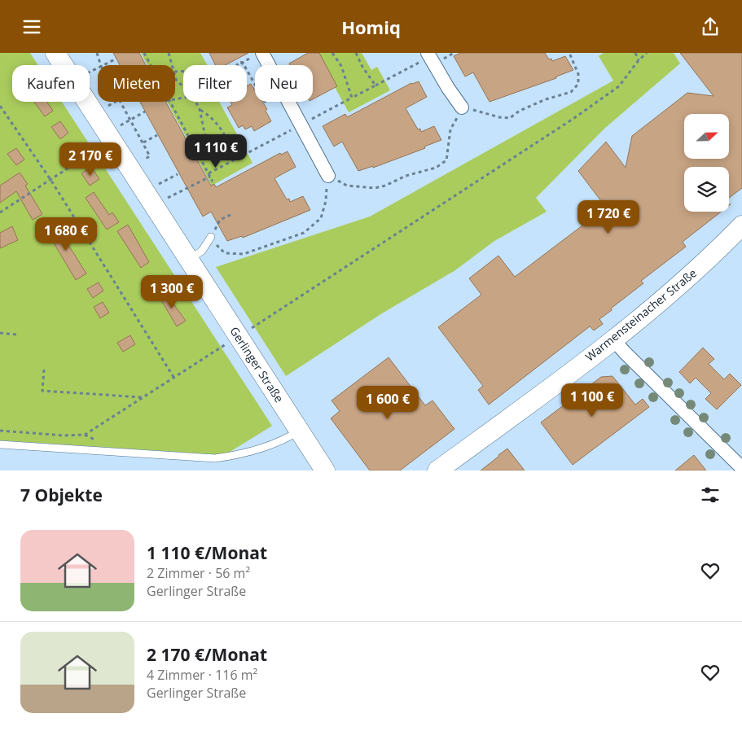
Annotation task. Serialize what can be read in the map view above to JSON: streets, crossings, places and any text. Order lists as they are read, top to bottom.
{
  "streets": {
    "street": ["Warmensteinacher Straße", "Gerlinger Straße"]
  },
  "north": "right",
  "page": {
    "header": "Homiq",
    "chip": [
      "Kaufen",
      "Mieten",
      "Filter",
      "Neu"
    ],
    "price": [
      "1 110 €",
      "2 170 €",
      "1 720 €",
      "1 680 €",
      "1 300 €",
      "1 100 €",
      "1 600 €"
    ],
    "heading": "7 Objekte",
    "list": [
      {
        "name": "1 110 €/Monat",
        "note": "2 Zimmer · 56 m² · Gerlinger Straße"
      },
      {
        "name": "2 170 €/Monat",
        "note": "4 Zimmer · 116 m² · Gerlinger Straße"
      }
    ]
  }
}
